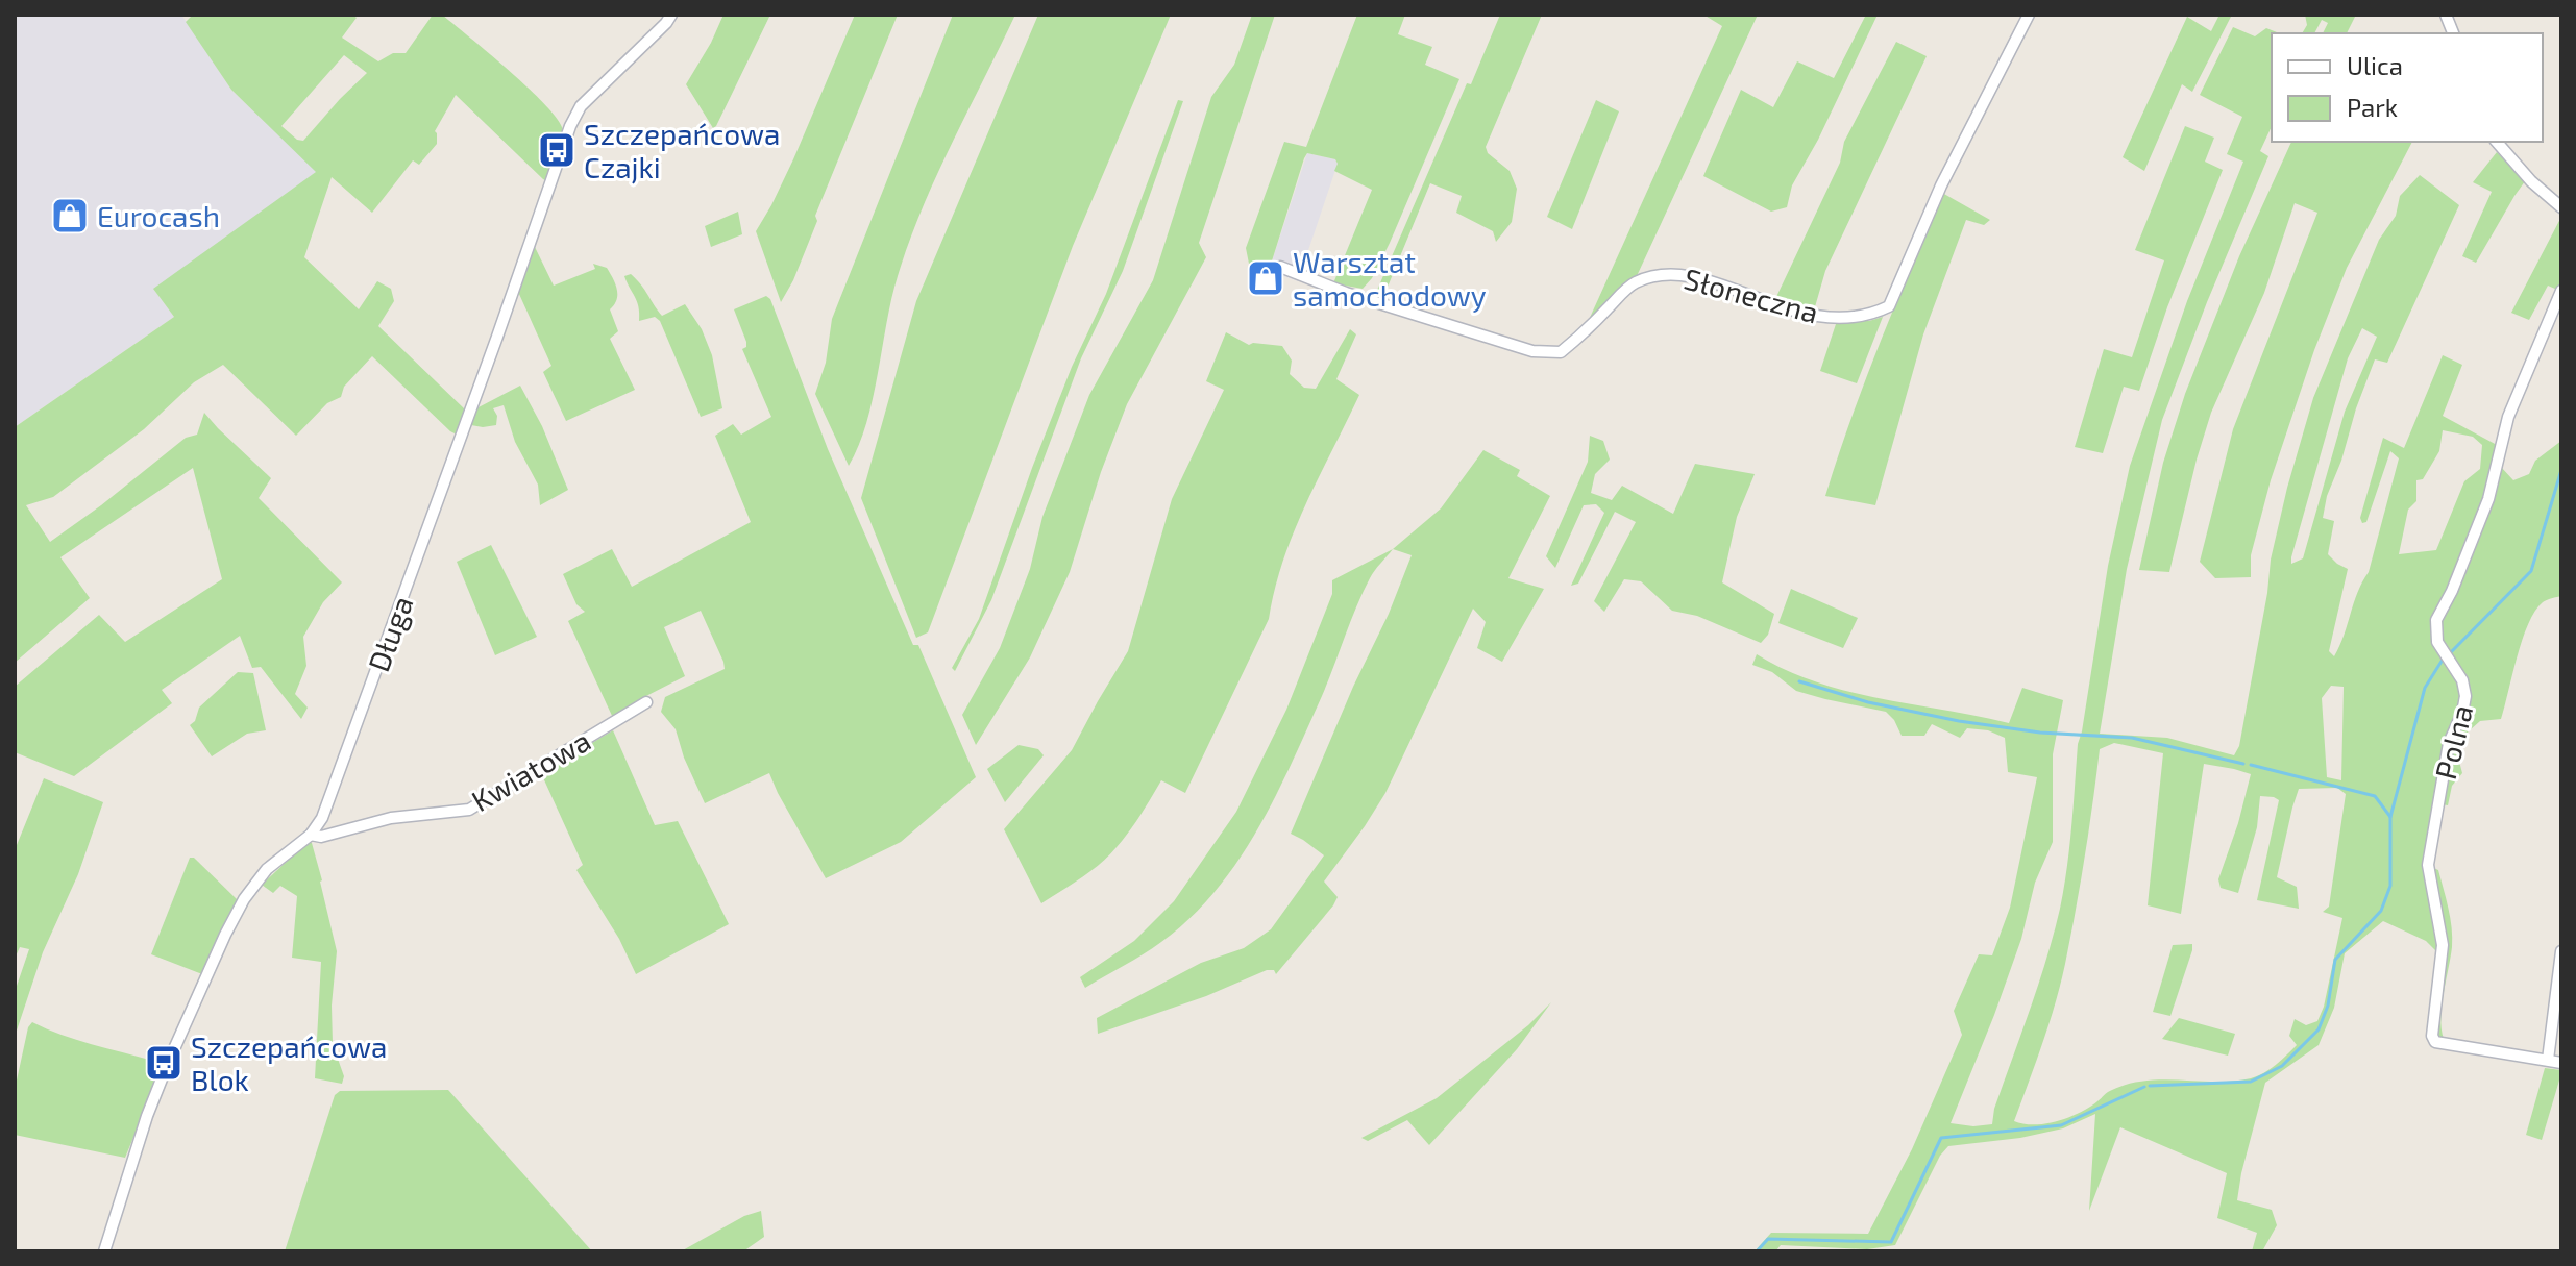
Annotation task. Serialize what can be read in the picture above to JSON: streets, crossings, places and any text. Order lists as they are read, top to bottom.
{
  "streets": {
    "street": [
      "Słoneczna",
      "Długa",
      "Polna",
      "Kwiatowa"
    ]
  },
  "crossings": [
    ["Długa", "Kwiatowa"]
  ],
  "places": {
    "bus stop": ["Szczepańcowa Czajki", "Szczepańcowa Blok"],
    "shop": ["Eurocash", "Warsztat samochodowy"]
  },
  "legend": ["Ulica", "Park"]
}
